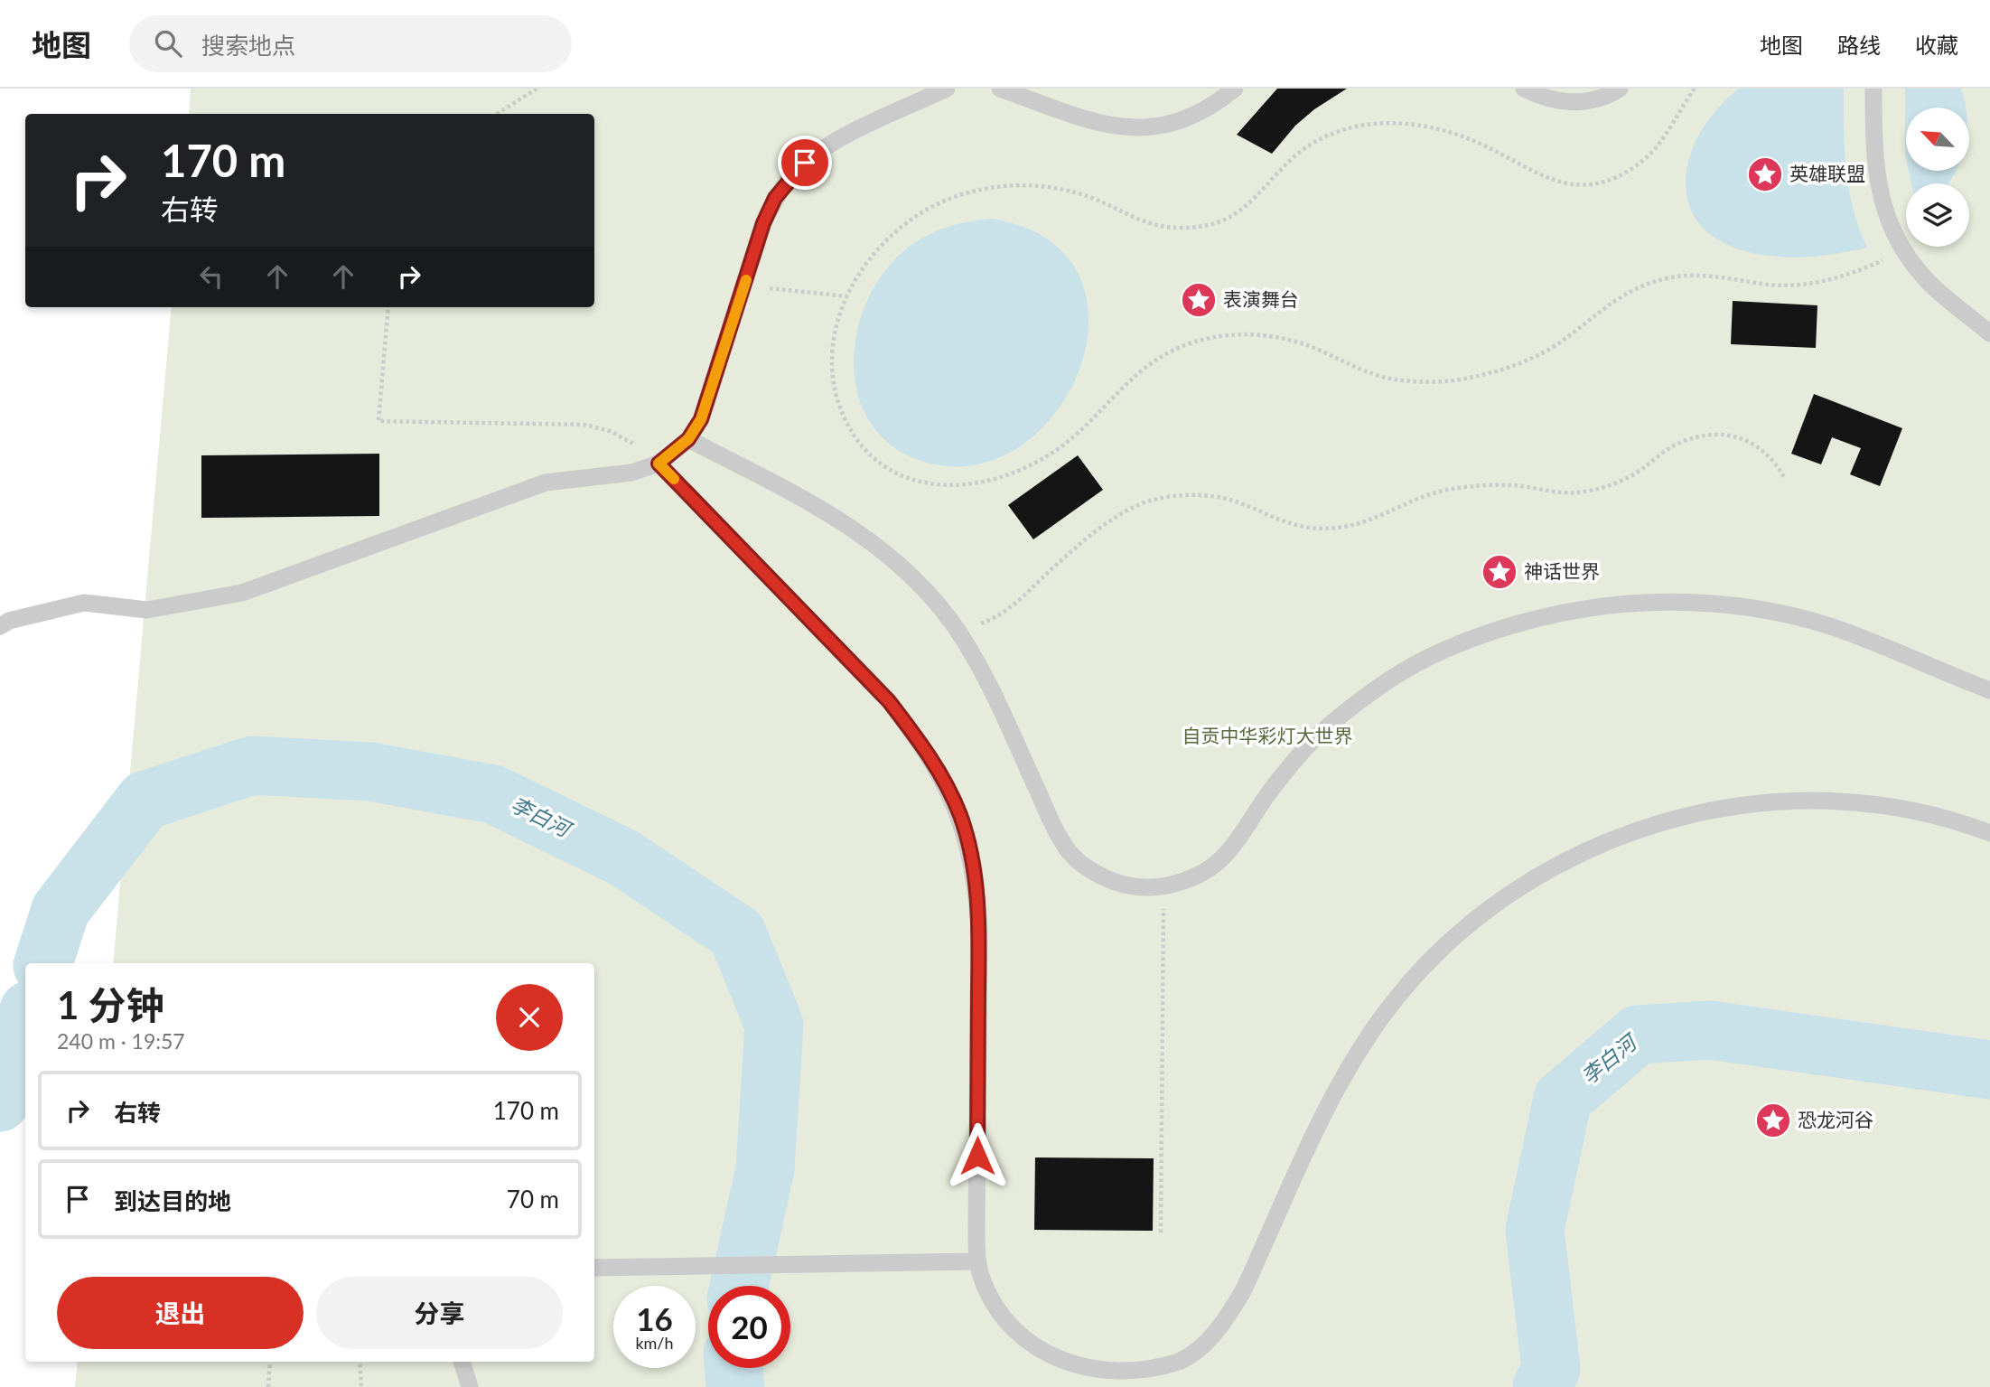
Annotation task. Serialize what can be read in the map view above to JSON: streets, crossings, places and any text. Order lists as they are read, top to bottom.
{
  "water": ["李白河"],
  "parks": ["自贡中华彩灯大世界"],
  "places": {
    "place": [
      "英雄联盟",
      "表演舞台",
      "神话世界",
      "恐龙河谷"
    ]
  },
  "north": "top left",
  "page": {
    "header": "地图",
    "search": "搜索地点",
    "nav": ["地图", "路线", "收藏"],
    "turn": ["170 m", "右转"],
    "heading": ["1 分钟", "240 m · 19:57"],
    "list": [
      {
        "name": "右转",
        "value": "170 m"
      },
      {
        "name": "到达目的地",
        "value": "70 m"
      }
    ],
    "buttons": ["退出", "分享"],
    "speed": "16 km/h",
    "limit": "20"
  }
}
